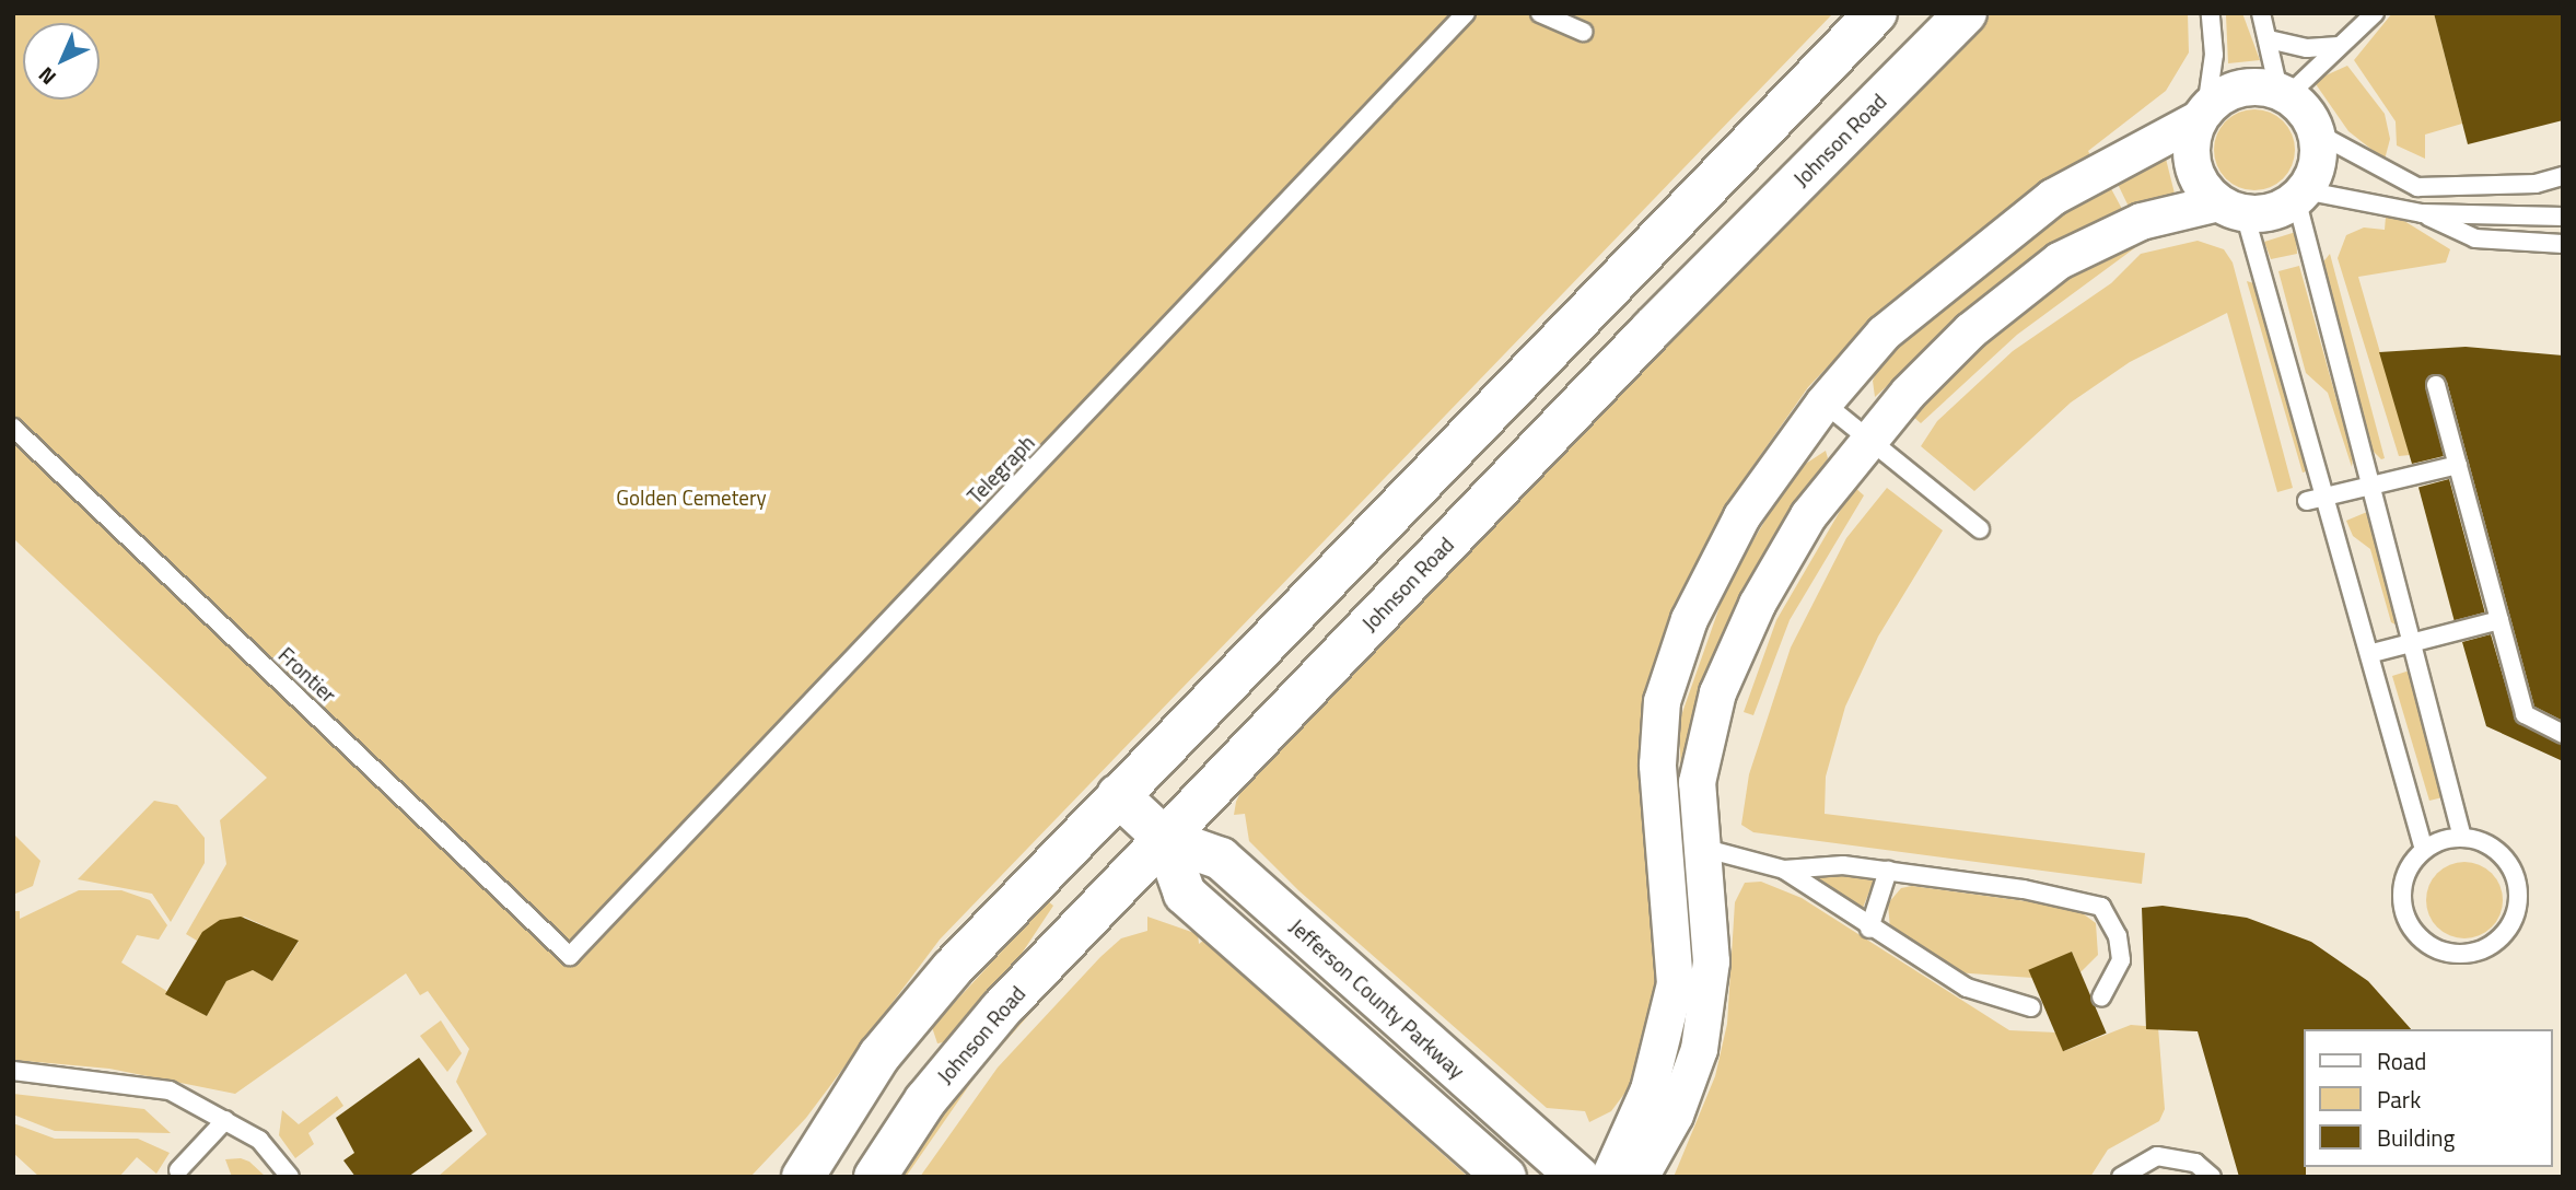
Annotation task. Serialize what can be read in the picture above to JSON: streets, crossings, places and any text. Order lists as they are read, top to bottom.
{
  "streets": {
    "main road": ["Johnson Road", "Jefferson County Parkway"],
    "lane": ["Telegraph", "Frontier"]
  },
  "crossings": [
    ["Johnson Road", "Jefferson County Parkway"],
    ["Telegraph", "Frontier"]
  ],
  "parks": ["Golden Cemetery"],
  "legend": ["Road", "Park", "Building"],
  "north": "bottom left"
}
